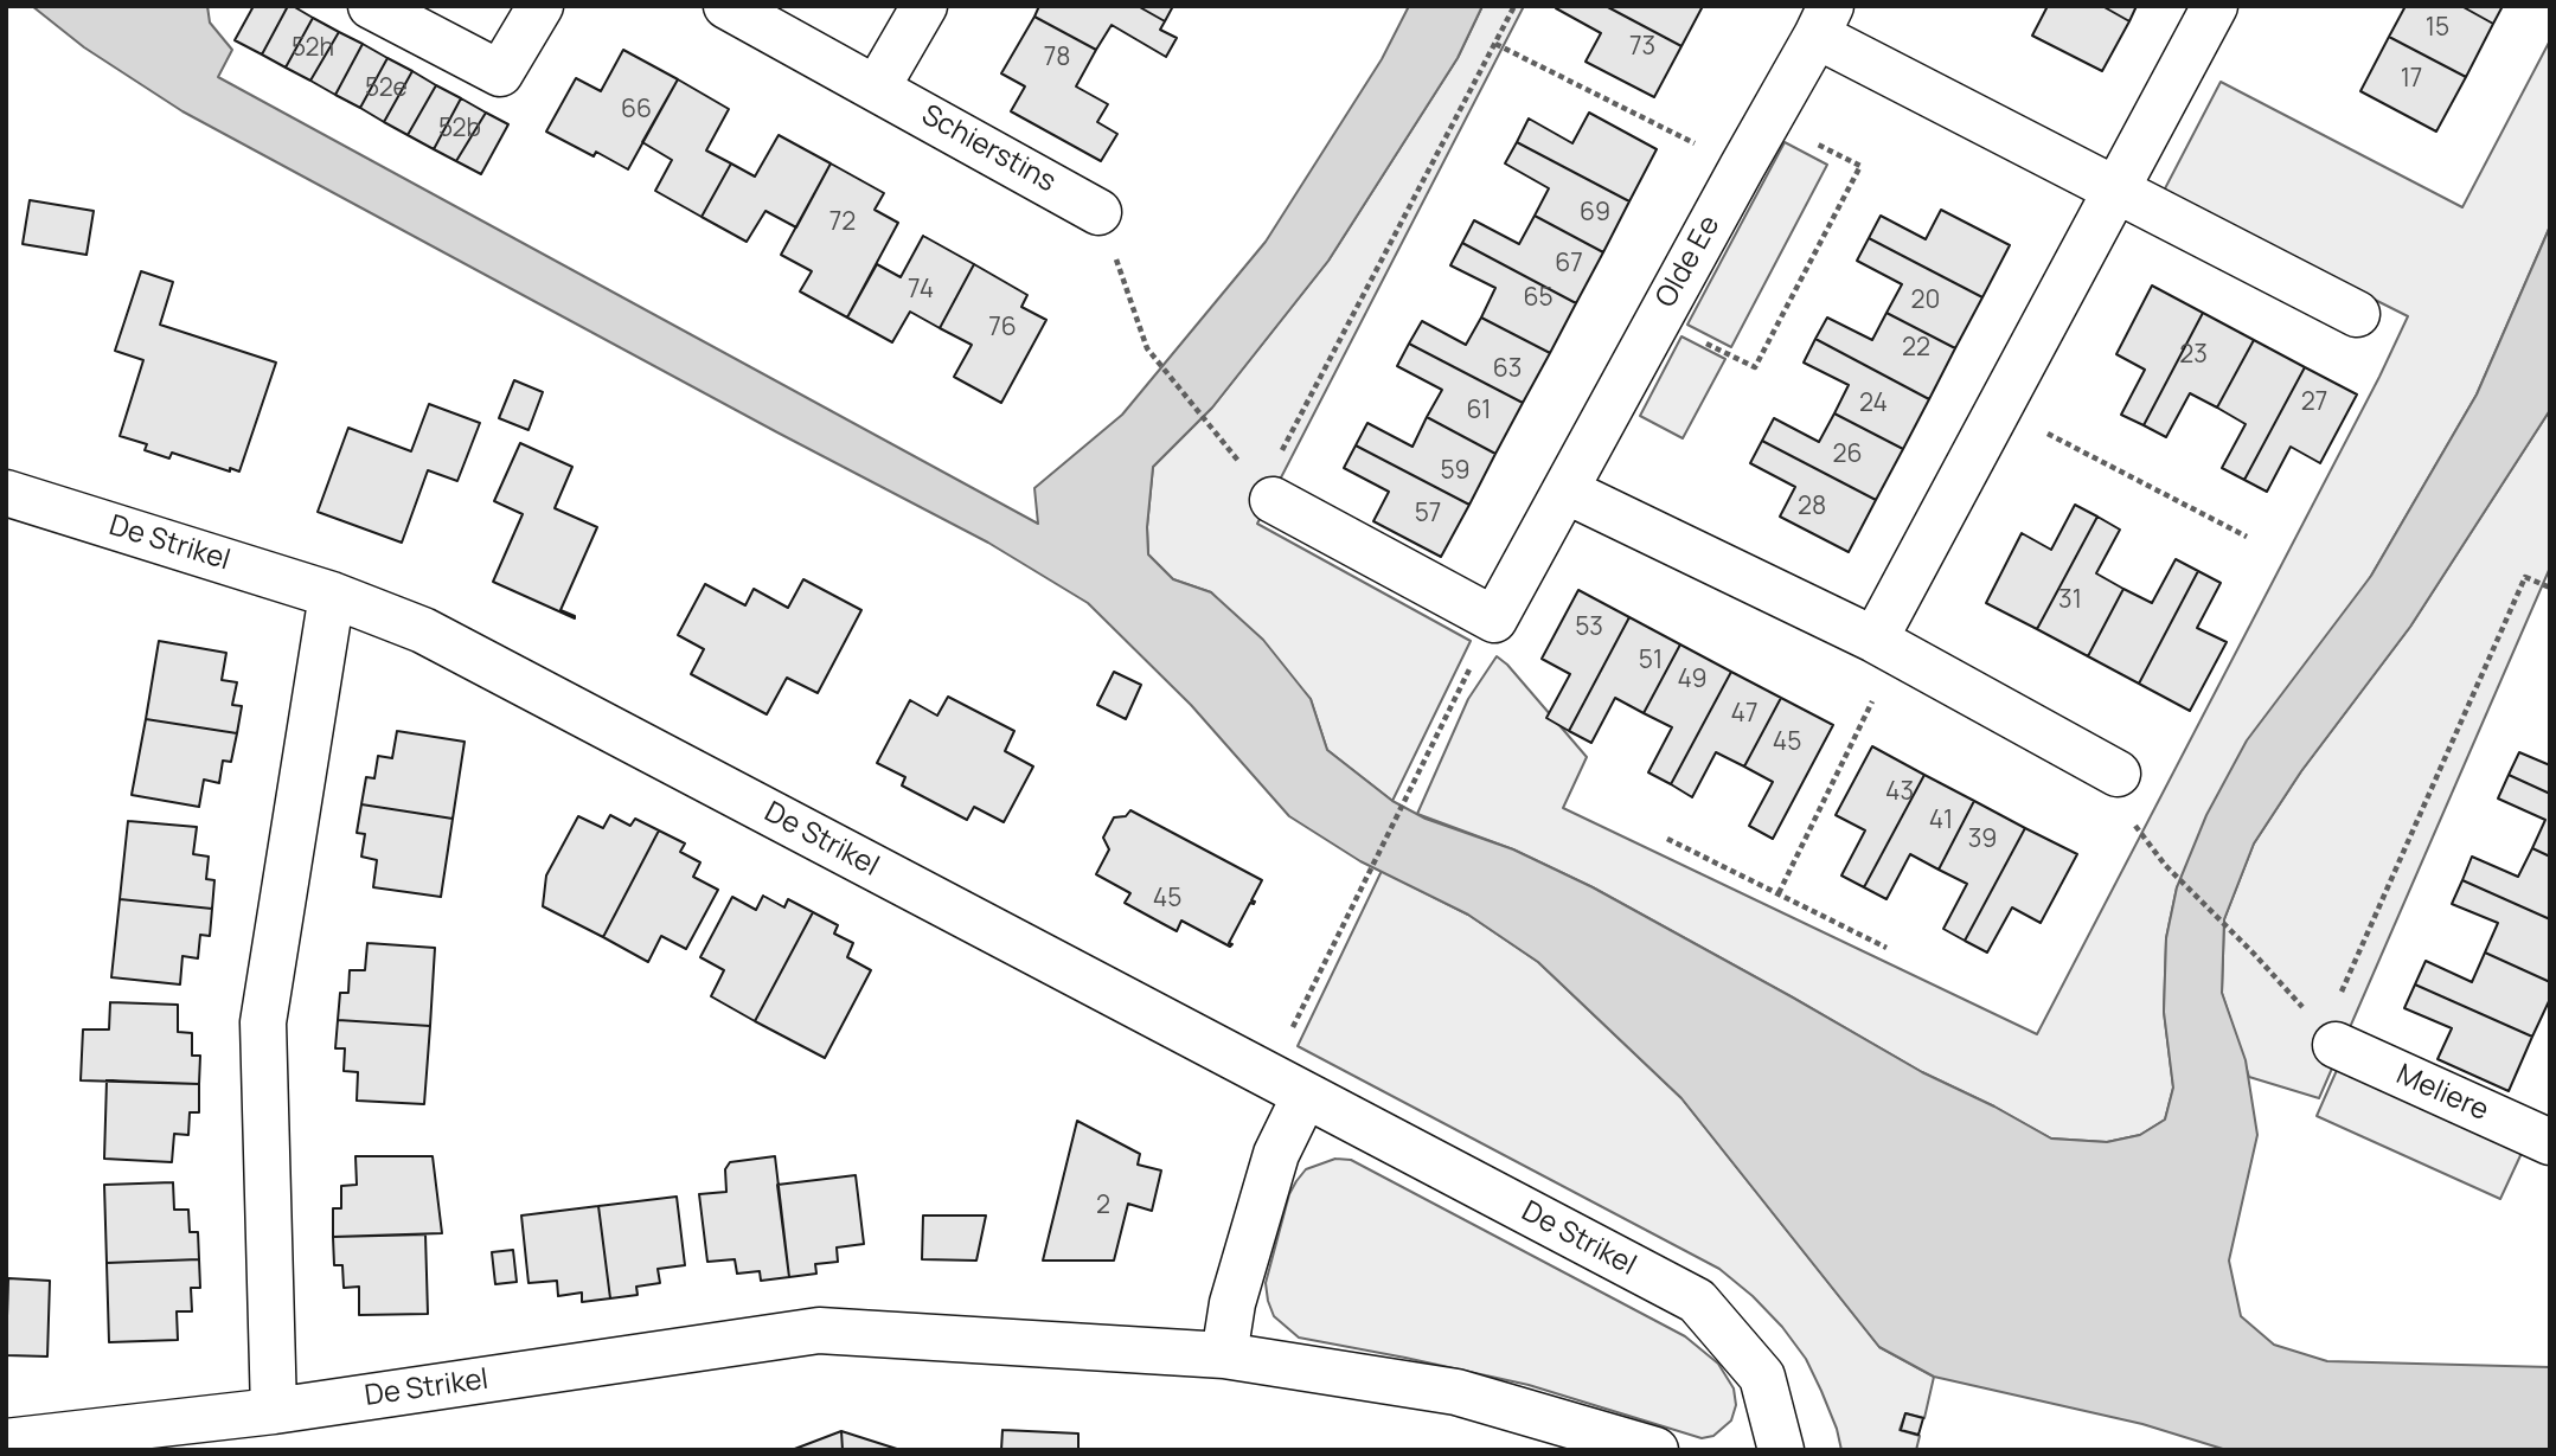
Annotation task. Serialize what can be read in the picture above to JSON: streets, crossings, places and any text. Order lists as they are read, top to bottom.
{
  "streets": {
    "street": [
      "Schierstins",
      "Olde Ee",
      "De Strikel",
      "Meliere"
    ]
  },
  "house_numbers": [
    "15",
    "73",
    "52h",
    "78",
    "17",
    "52e",
    "66",
    "52b",
    "69",
    "72",
    "67",
    "74",
    "65",
    "20",
    "76",
    "22",
    "23",
    "63",
    "27",
    "24",
    "61",
    "26",
    "59",
    "28",
    "57",
    "31",
    "53",
    "51",
    "49",
    "47",
    "45",
    "43",
    "41",
    "39",
    "45",
    "2"
  ]
}
